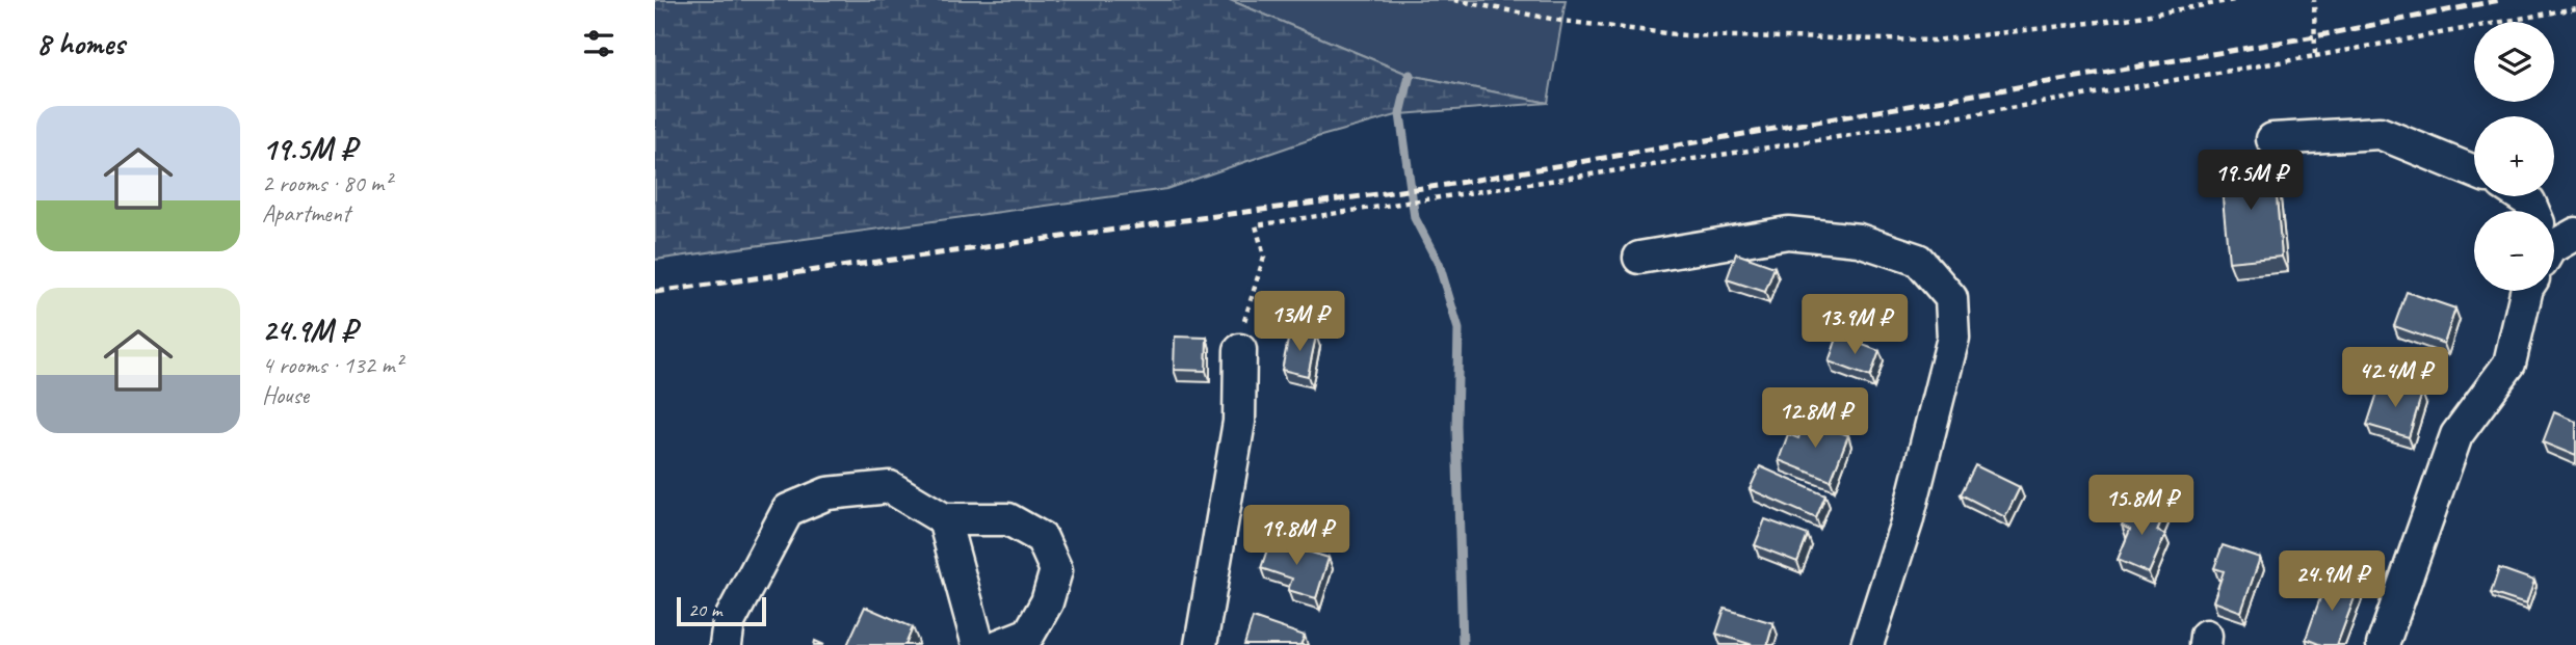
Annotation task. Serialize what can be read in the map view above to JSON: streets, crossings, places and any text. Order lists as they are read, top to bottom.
{
  "scale_bar": "20 m",
  "page": {
    "heading": "8 homes",
    "map_buttons": ["+", "−"],
    "list": [
      {
        "name": "19.5M ₽",
        "note": "2 rooms · 80 m² · Apartment"
      },
      {
        "name": "24.9M ₽",
        "note": "4 rooms · 132 m² · House"
      }
    ],
    "price": [
      "19.5M ₽",
      "13M ₽",
      "13.9M ₽",
      "42.4M ₽",
      "12.8M ₽",
      "15.8M ₽",
      "19.8M ₽",
      "24.9M ₽"
    ],
    "scale": "20 m"
  }
}
